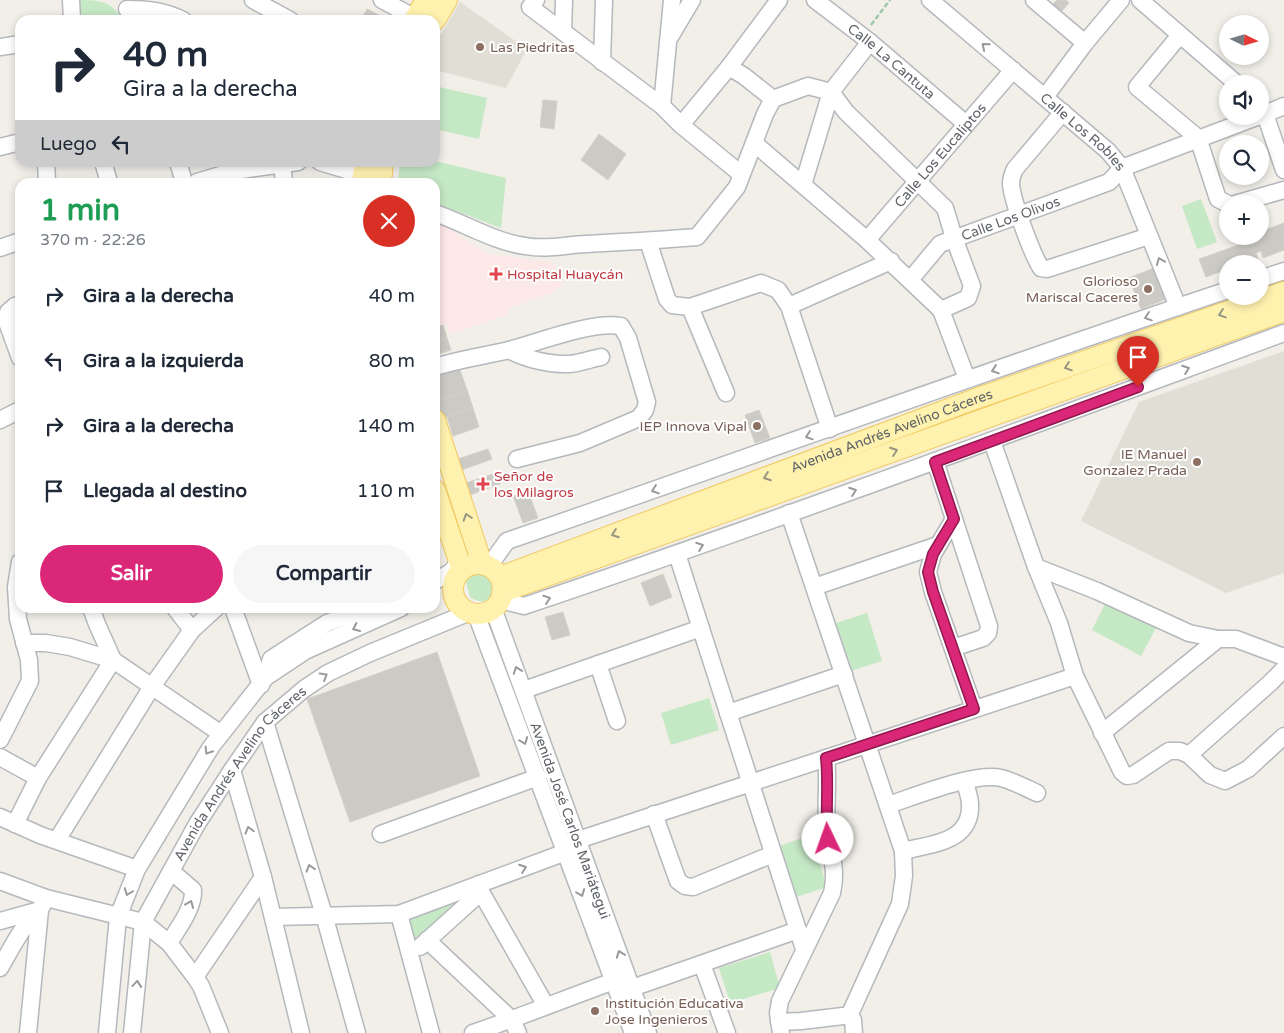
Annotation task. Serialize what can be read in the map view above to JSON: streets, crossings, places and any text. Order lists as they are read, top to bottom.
{
  "streets": {
    "main road": ["Avenida Andrés Avelino Cáceres", "Avenida José Carlos Mariátegui"],
    "street": [
      "Calle La Cantuta",
      "Calle Los Robles",
      "Calle Los Eucaliptos",
      "Calle Los Olivos"
    ]
  },
  "crossings": [
    ["Calle La Cantuta", "Calle Los Eucaliptos"],
    ["Calle Los Robles", "Calle Los Eucaliptos"],
    ["Calle Los Robles", "Calle Los Olivos"],
    ["Calle Los Robles", "Avenida Andrés Avelino Cáceres"],
    ["Avenida Andrés Avelino Cáceres", "Avenida José Carlos Mariátegui"]
  ],
  "places": {
    "other": [
      "Las Piedritas",
      "Glorioso Mariscal Caceres",
      "IEP Innova Vipal",
      "IE Manuel Gonzalez Prada",
      "Institución Educativa Jose Ingenieros"
    ],
    "health": ["Hospital Huaycán", "Señor de los Milagros"]
  },
  "north": "right",
  "page": {
    "map_buttons": ["+", "−"],
    "turn": ["40 m", "Gira a la derecha"],
    "then": "Luego",
    "heading": ["1 min", "370 m · 22:26"],
    "list": [
      {
        "name": "Gira a la derecha",
        "value": "40 m"
      },
      {
        "name": "Gira a la izquierda",
        "value": "80 m"
      },
      {
        "name": "Gira a la derecha",
        "value": "140 m"
      },
      {
        "name": "Llegada al destino",
        "value": "110 m"
      }
    ],
    "buttons": ["Salir", "Compartir"]
  }
}
